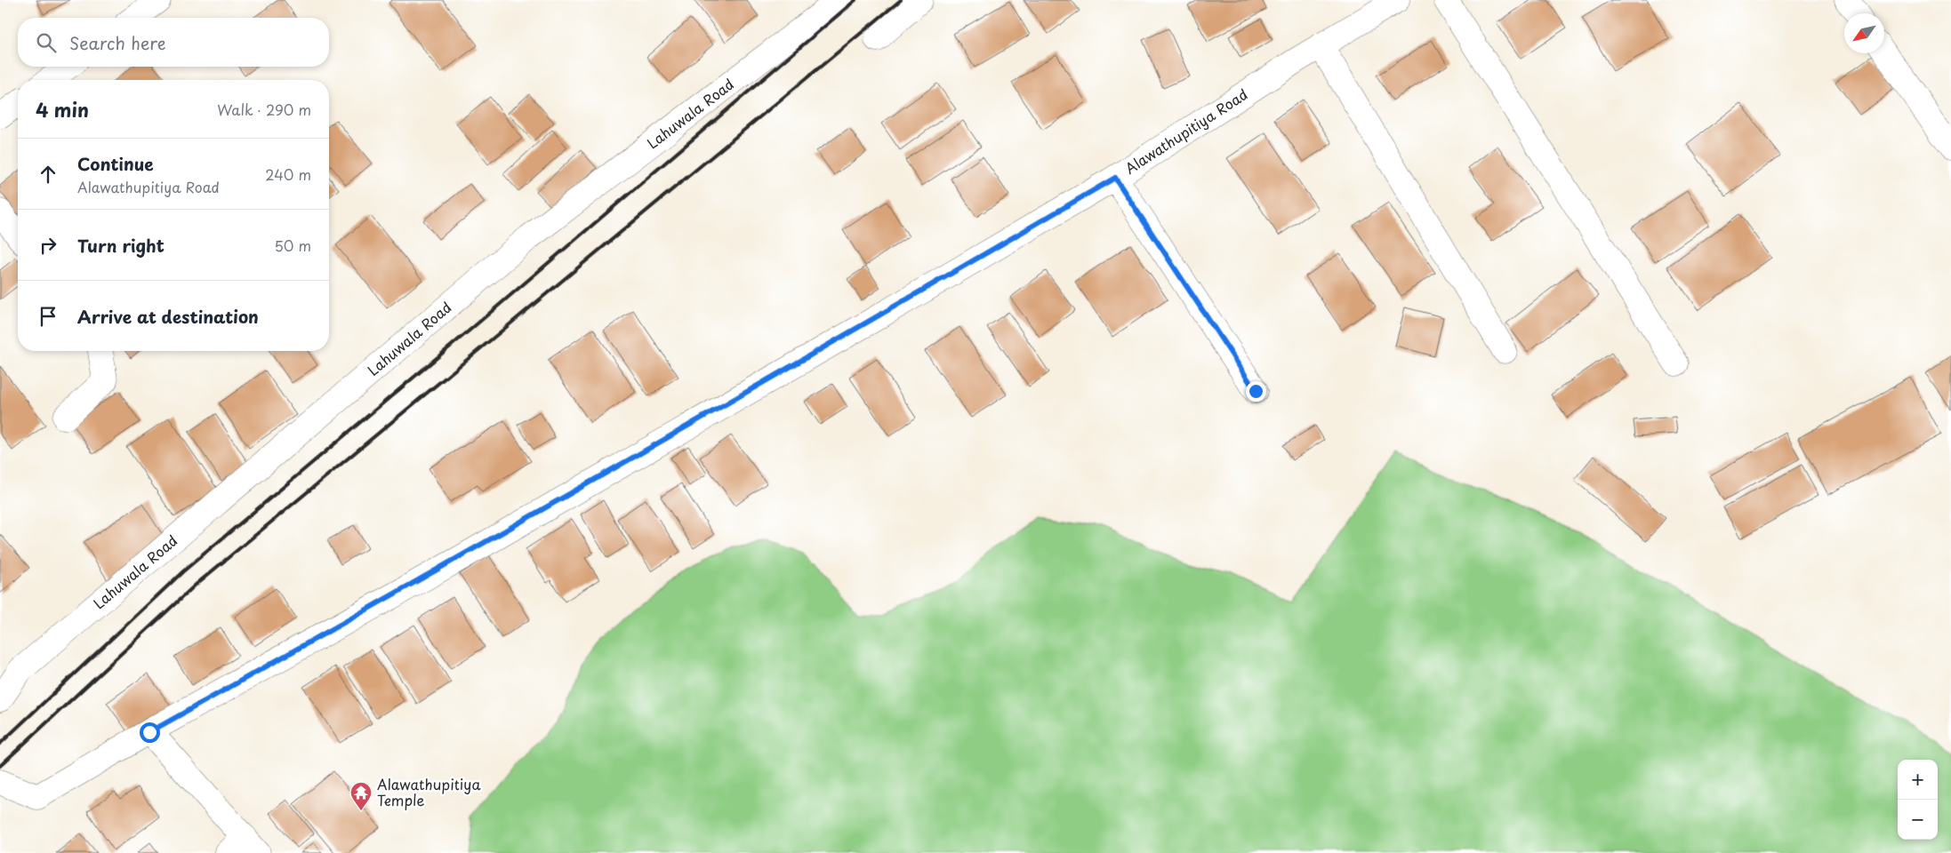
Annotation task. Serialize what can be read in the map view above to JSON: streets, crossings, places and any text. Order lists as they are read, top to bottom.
{
  "streets": {
    "street": ["Lahuwala Road", "Alawathupitiya Road"]
  },
  "places": {
    "temple": ["Alawathupitiya Temple"]
  },
  "north": "bottom left",
  "page": {
    "search": "Search here",
    "heading": ["4 min", "Walk · 290 m"],
    "list": [
      ["Continue", "Alawathupitiya Road", "240 m"],
      ["Turn right", "50 m"],
      "Arrive at destination"
    ],
    "map_buttons": ["+", "−"]
  }
}
